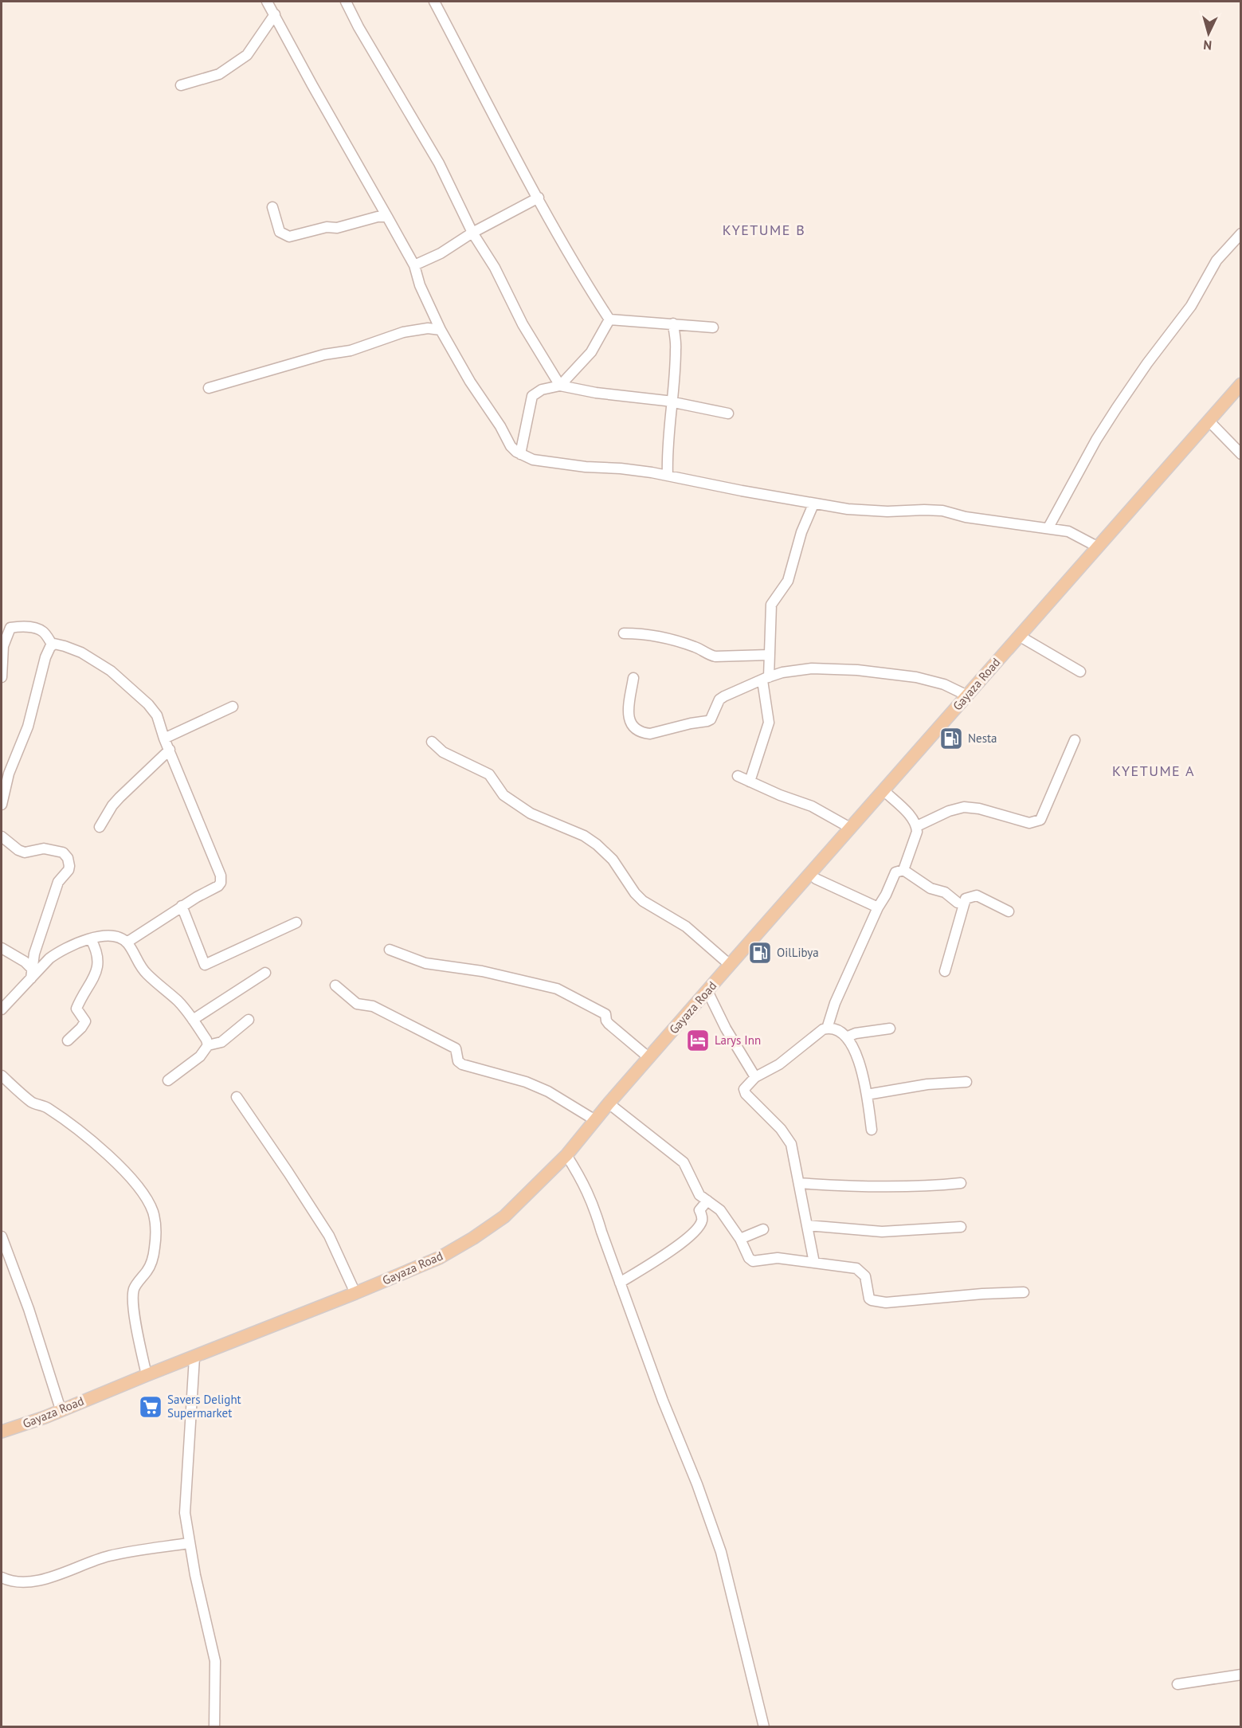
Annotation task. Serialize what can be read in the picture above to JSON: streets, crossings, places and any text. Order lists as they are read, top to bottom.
{
  "streets": {
    "main road": ["Gayaza Road"]
  },
  "districts": ["KYETUME B", "KYETUME A"],
  "places": {
    "fuel station": ["Nesta", "OilLibya"],
    "hotel": ["Larys Inn"],
    "supermarket": ["Savers Delight Supermarket"]
  },
  "north": "bottom"
}
